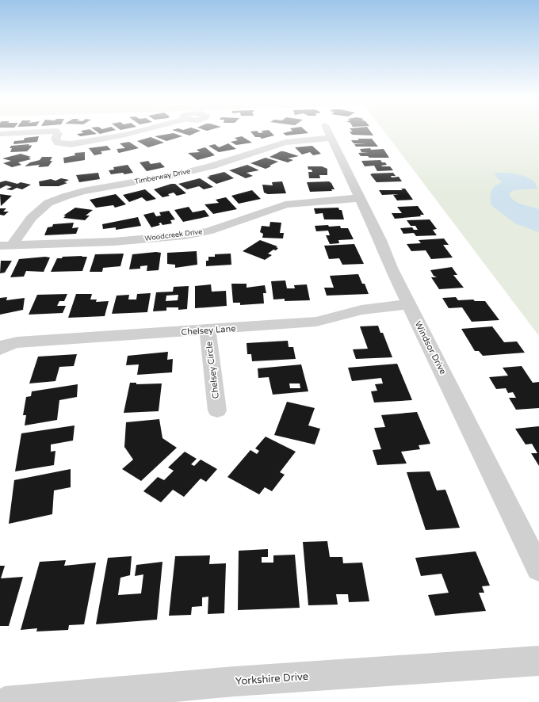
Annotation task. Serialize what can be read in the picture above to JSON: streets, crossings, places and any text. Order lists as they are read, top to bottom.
{
  "streets": {
    "street": [
      "Timberway Drive",
      "Woodcreek Drive",
      "Chelsey Lane",
      "Windsor Drive",
      "Chelsey Circle",
      "Yorkshire Drive"
    ]
  },
  "crossings": [
    ["Timberway Drive", "Woodcreek Drive"],
    ["Timberway Drive", "Windsor Drive"],
    ["Woodcreek Drive", "Windsor Drive"],
    ["Chelsey Lane", "Windsor Drive"],
    ["Chelsey Lane", "Chelsey Circle"]
  ]
}
